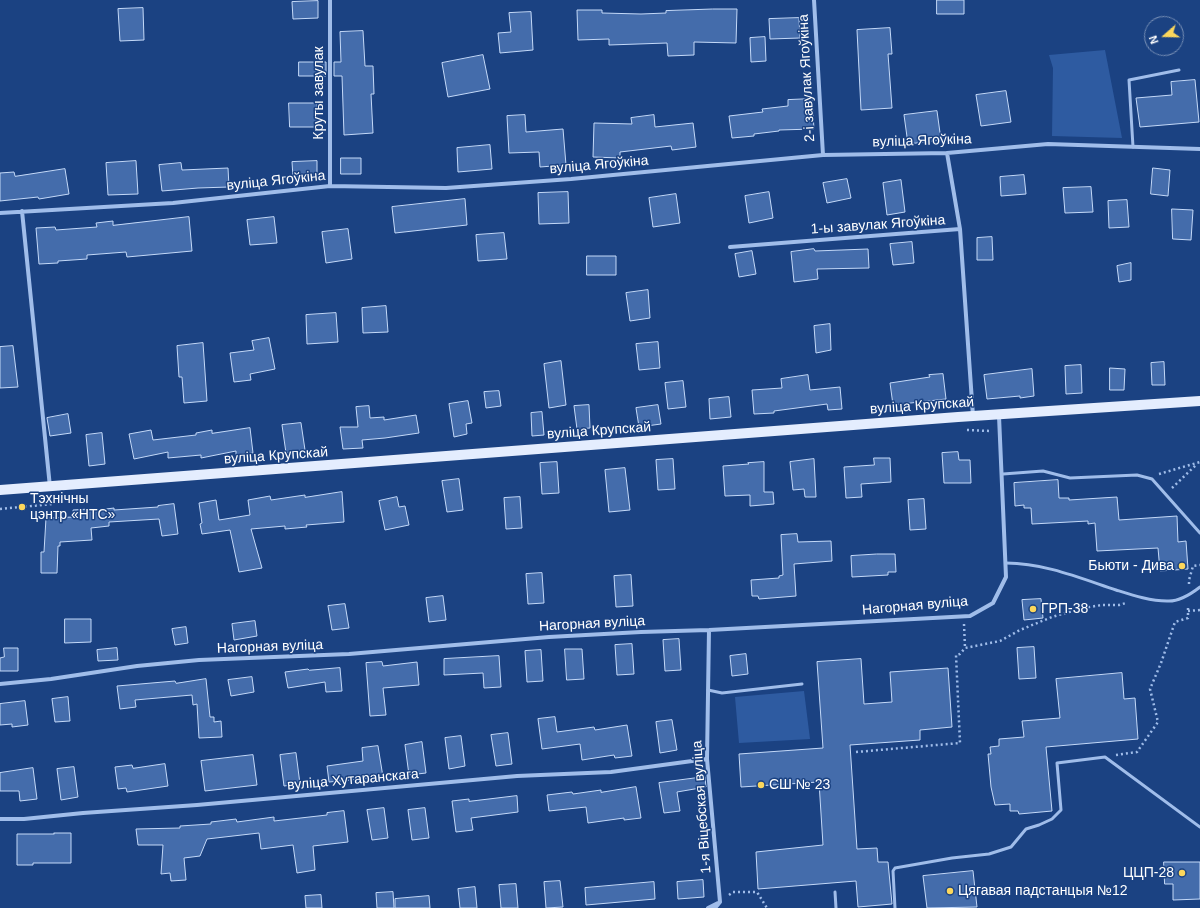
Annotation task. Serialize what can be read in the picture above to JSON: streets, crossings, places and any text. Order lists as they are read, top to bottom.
{
  "streets": {
    "main road": ["вуліца Крупскай"],
    "street": [
      "2-і завулак Ягоўкіна",
      "Круты завулак",
      "вуліца Ягоўкіна",
      "1-ы завулак Ягоўкіна",
      "Нагорная вуліца",
      "вуліца Хутаранскага",
      "1-я Віцебская вуліца"
    ]
  },
  "crossings": [
    ["2-і завулак Ягоўкіна", "вуліца Ягоўкіна"],
    ["Круты завулак", "вуліца Ягоўкіна"],
    ["1-ы завулак Ягоўкіна", "вуліца Крупскай"],
    ["вуліца Крупскай", "Нагорная вуліца"],
    ["Нагорная вуліца", "1-я Віцебская вуліца"],
    ["вуліца Хутаранскага", "1-я Віцебская вуліца"]
  ],
  "places": [
    "Тэхнічны цэнтр «НТС»",
    "Бьюти - Дива",
    "ГРП-38",
    "СШ № 23",
    "ЦЦП-28",
    "Цягавая падстанцыя №12"
  ],
  "north": "left"
}
